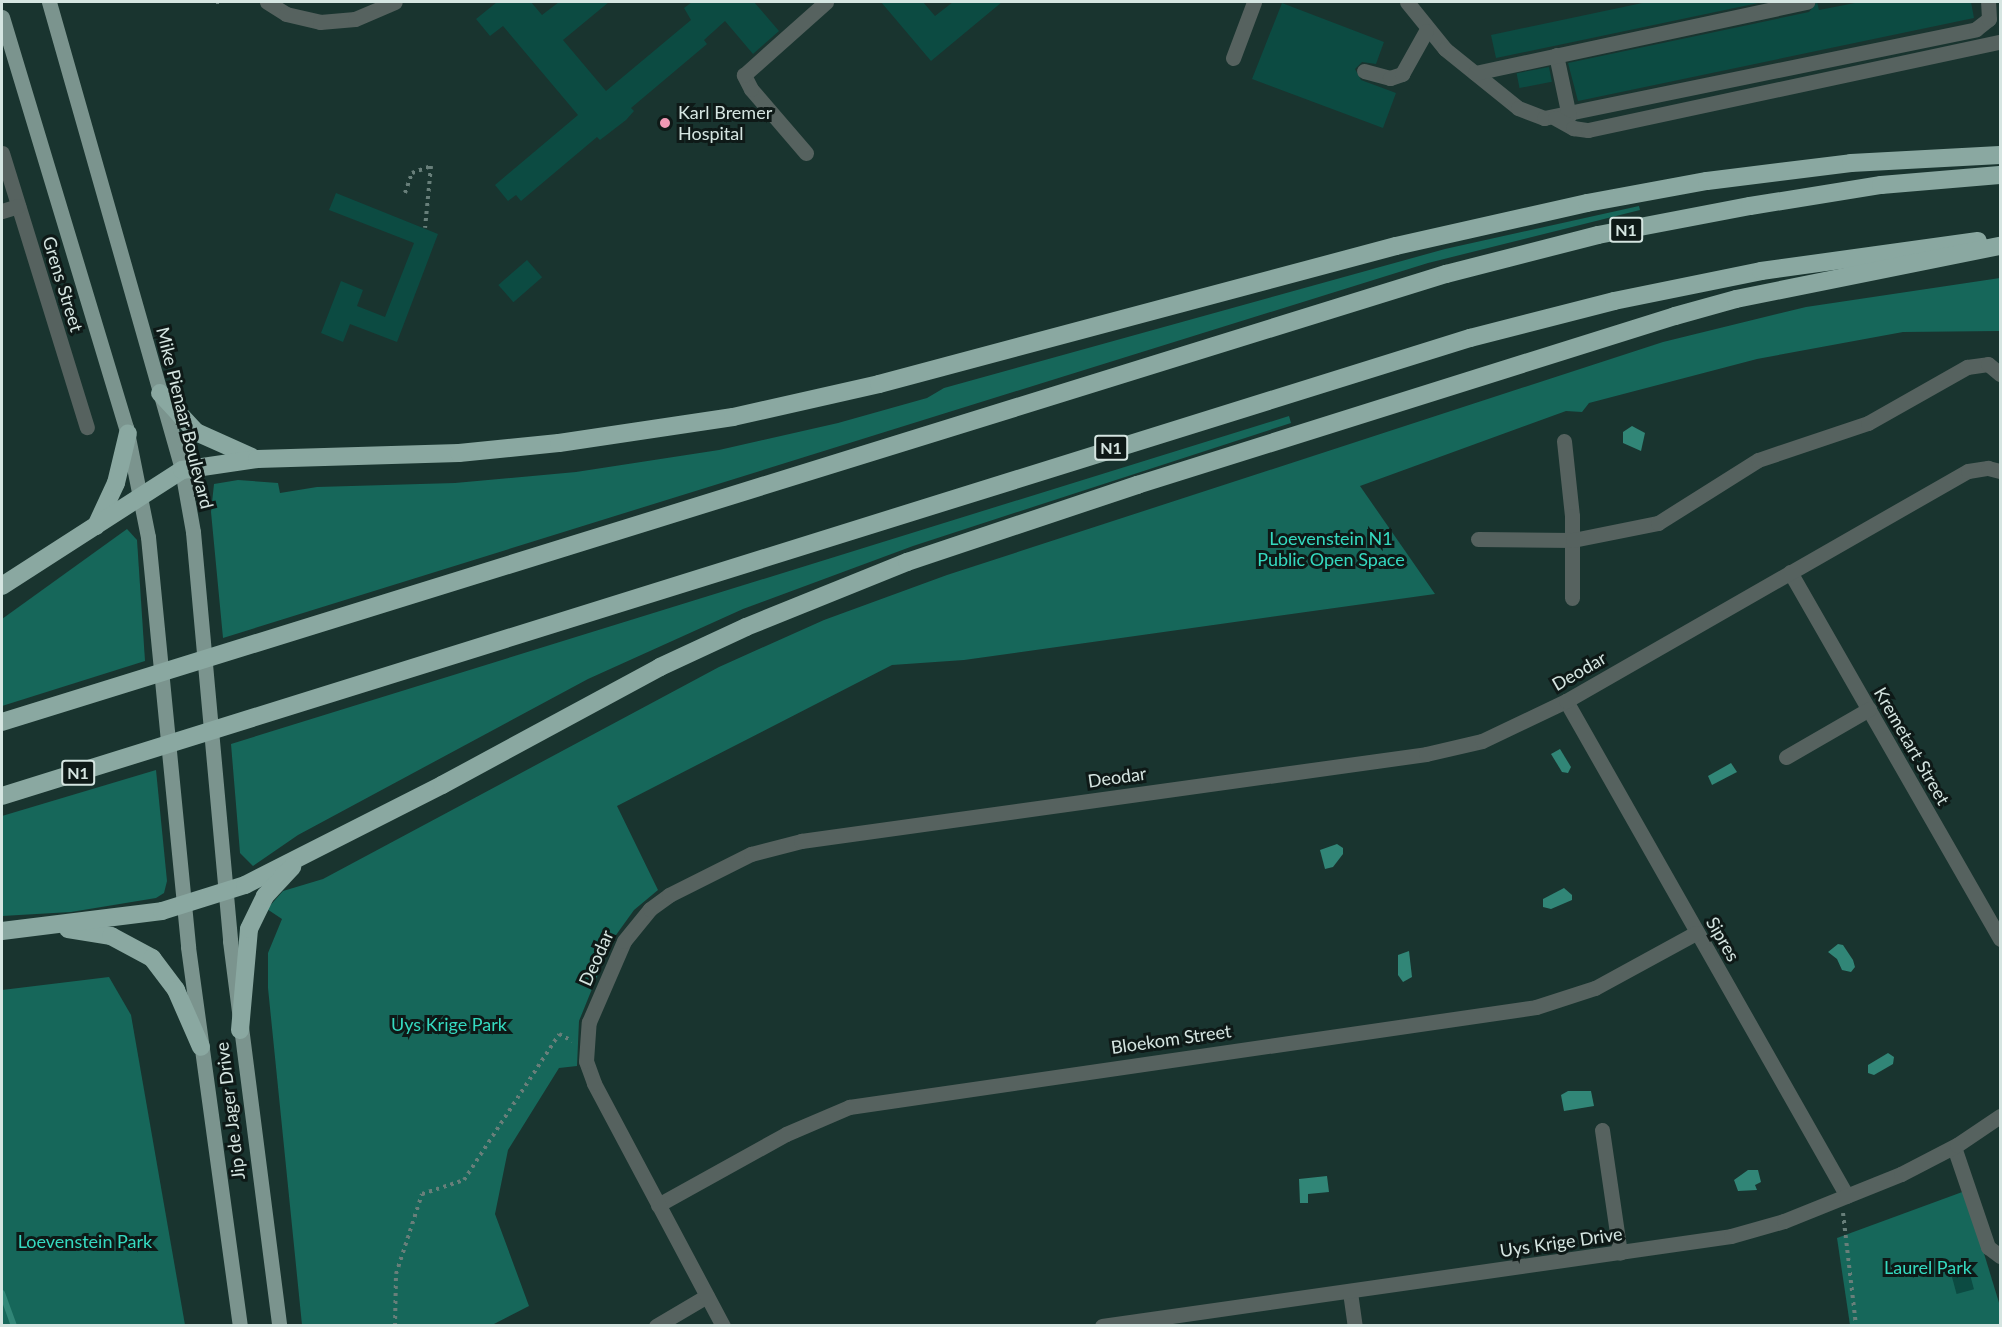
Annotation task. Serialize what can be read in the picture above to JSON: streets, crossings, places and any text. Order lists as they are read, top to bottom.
{
  "streets": {
    "highway": ["N1"],
    "main road": ["Mike Pienaar Boulevard", "Jip de Jager Drive"],
    "street": [
      "Grens Street",
      "Deodar",
      "Kremetart Street",
      "Sipres",
      "Bloekom Street",
      "Uys Krige Drive"
    ]
  },
  "crossings": [
    ["Mike Pienaar Boulevard", "Jip de Jager Drive"],
    ["Deodar", "Kremetart Street"],
    ["Deodar", "Sipres"],
    ["Deodar", "Bloekom Street"],
    ["Sipres", "Bloekom Street"],
    ["Sipres", "Uys Krige Drive"]
  ],
  "parks": [
    "Loevenstein N1 Public Open Space",
    "Uys Krige Park",
    "Loevenstein Park",
    "Laurel Park"
  ],
  "places": ["Karl Bremer Hospital"]
}
